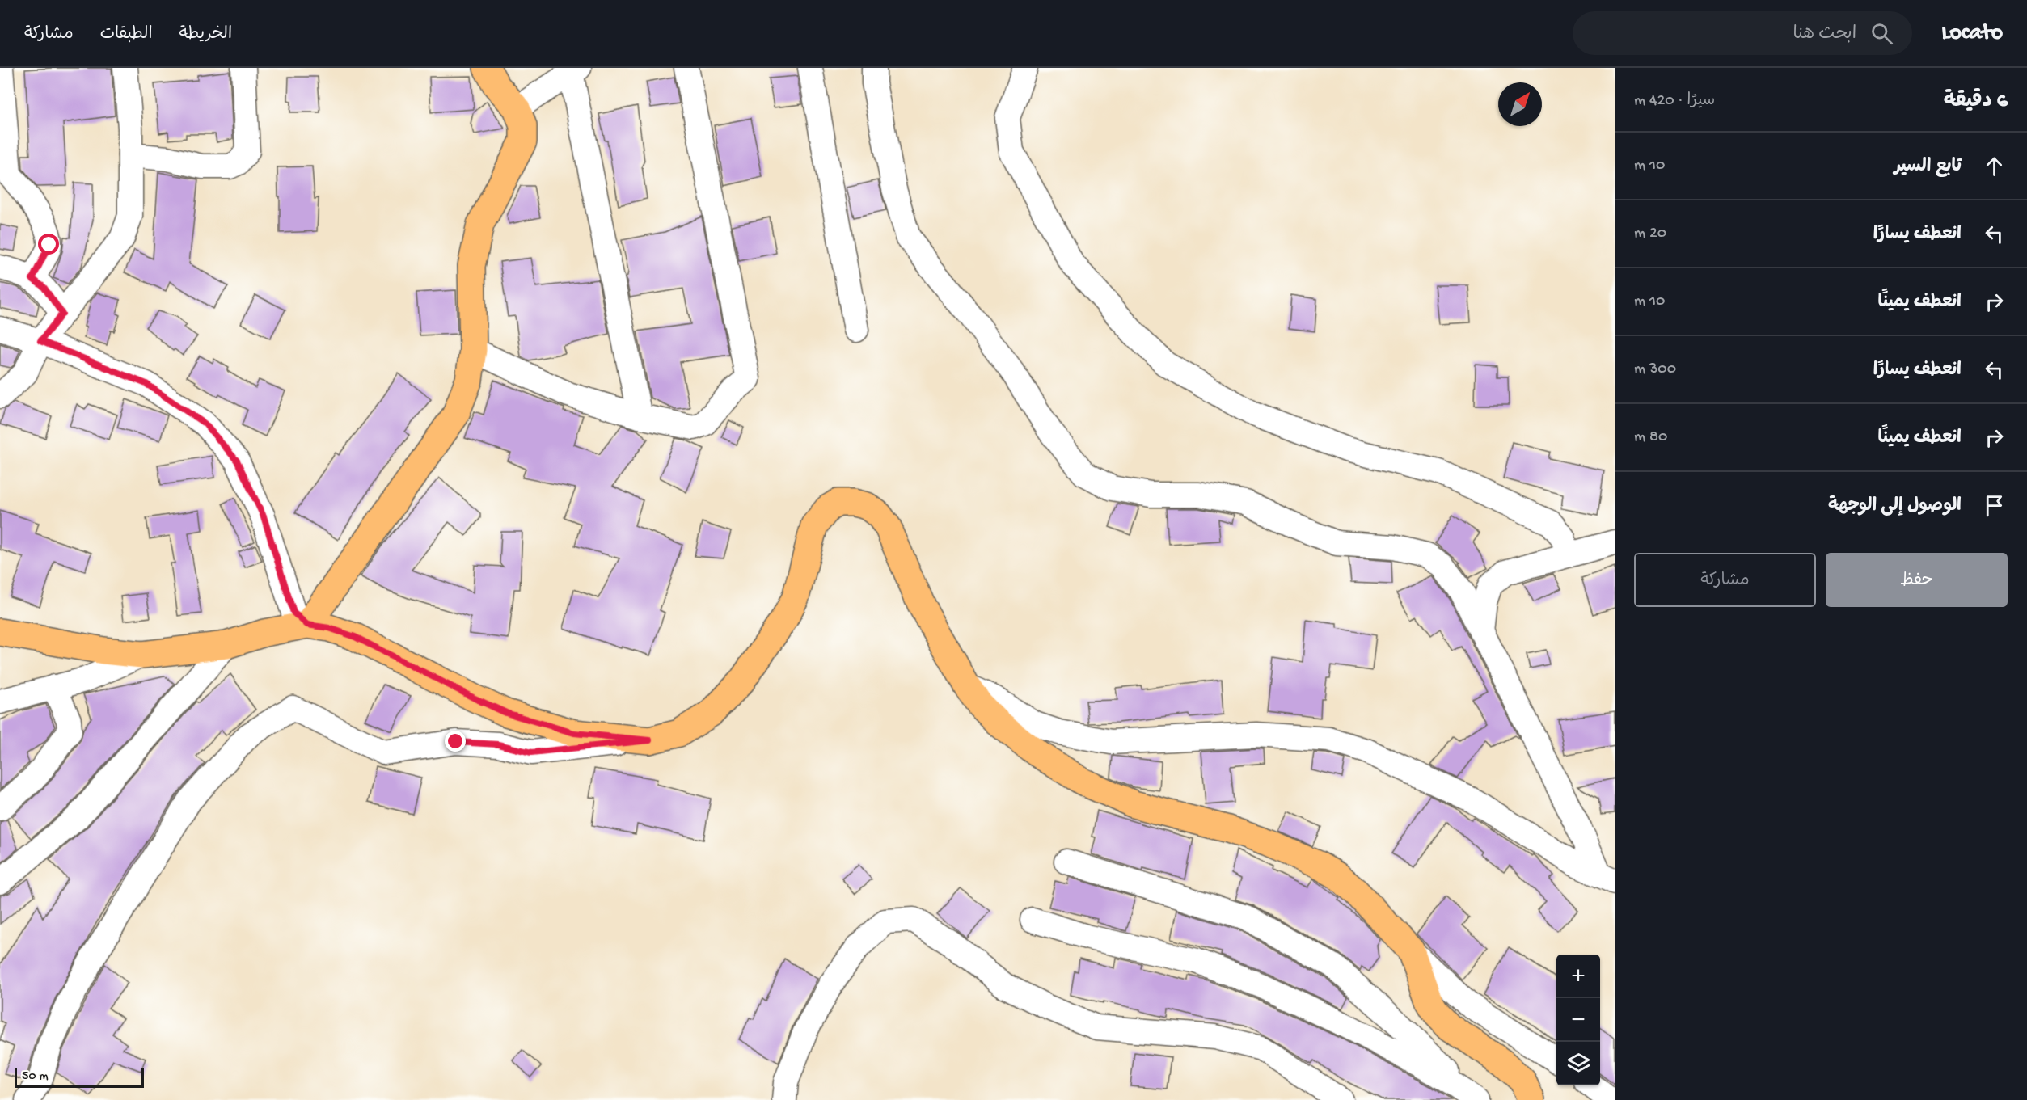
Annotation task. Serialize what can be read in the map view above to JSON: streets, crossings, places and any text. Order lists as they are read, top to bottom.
{
  "scale_bar": "50 m",
  "north": "top right",
  "page": {
    "header": "Locato",
    "search": "ابحث هنا",
    "nav": ["الخريطة", "الطبقات", "مشاركة"],
    "heading": ["6 دقيقة", "سيرًا · 420 m"],
    "list": [
      ["تابع السير", "10 m"],
      ["انعطف يسارًا", "20 m"],
      ["انعطف يمينًا", "10 m"],
      ["انعطف يسارًا", "300 m"],
      ["انعطف يمينًا", "80 m"],
      "الوصول إلى الوجهة"
    ],
    "buttons": ["حفظ", "مشاركة"],
    "map_buttons": ["+", "−"],
    "scale": "50 m"
  }
}
